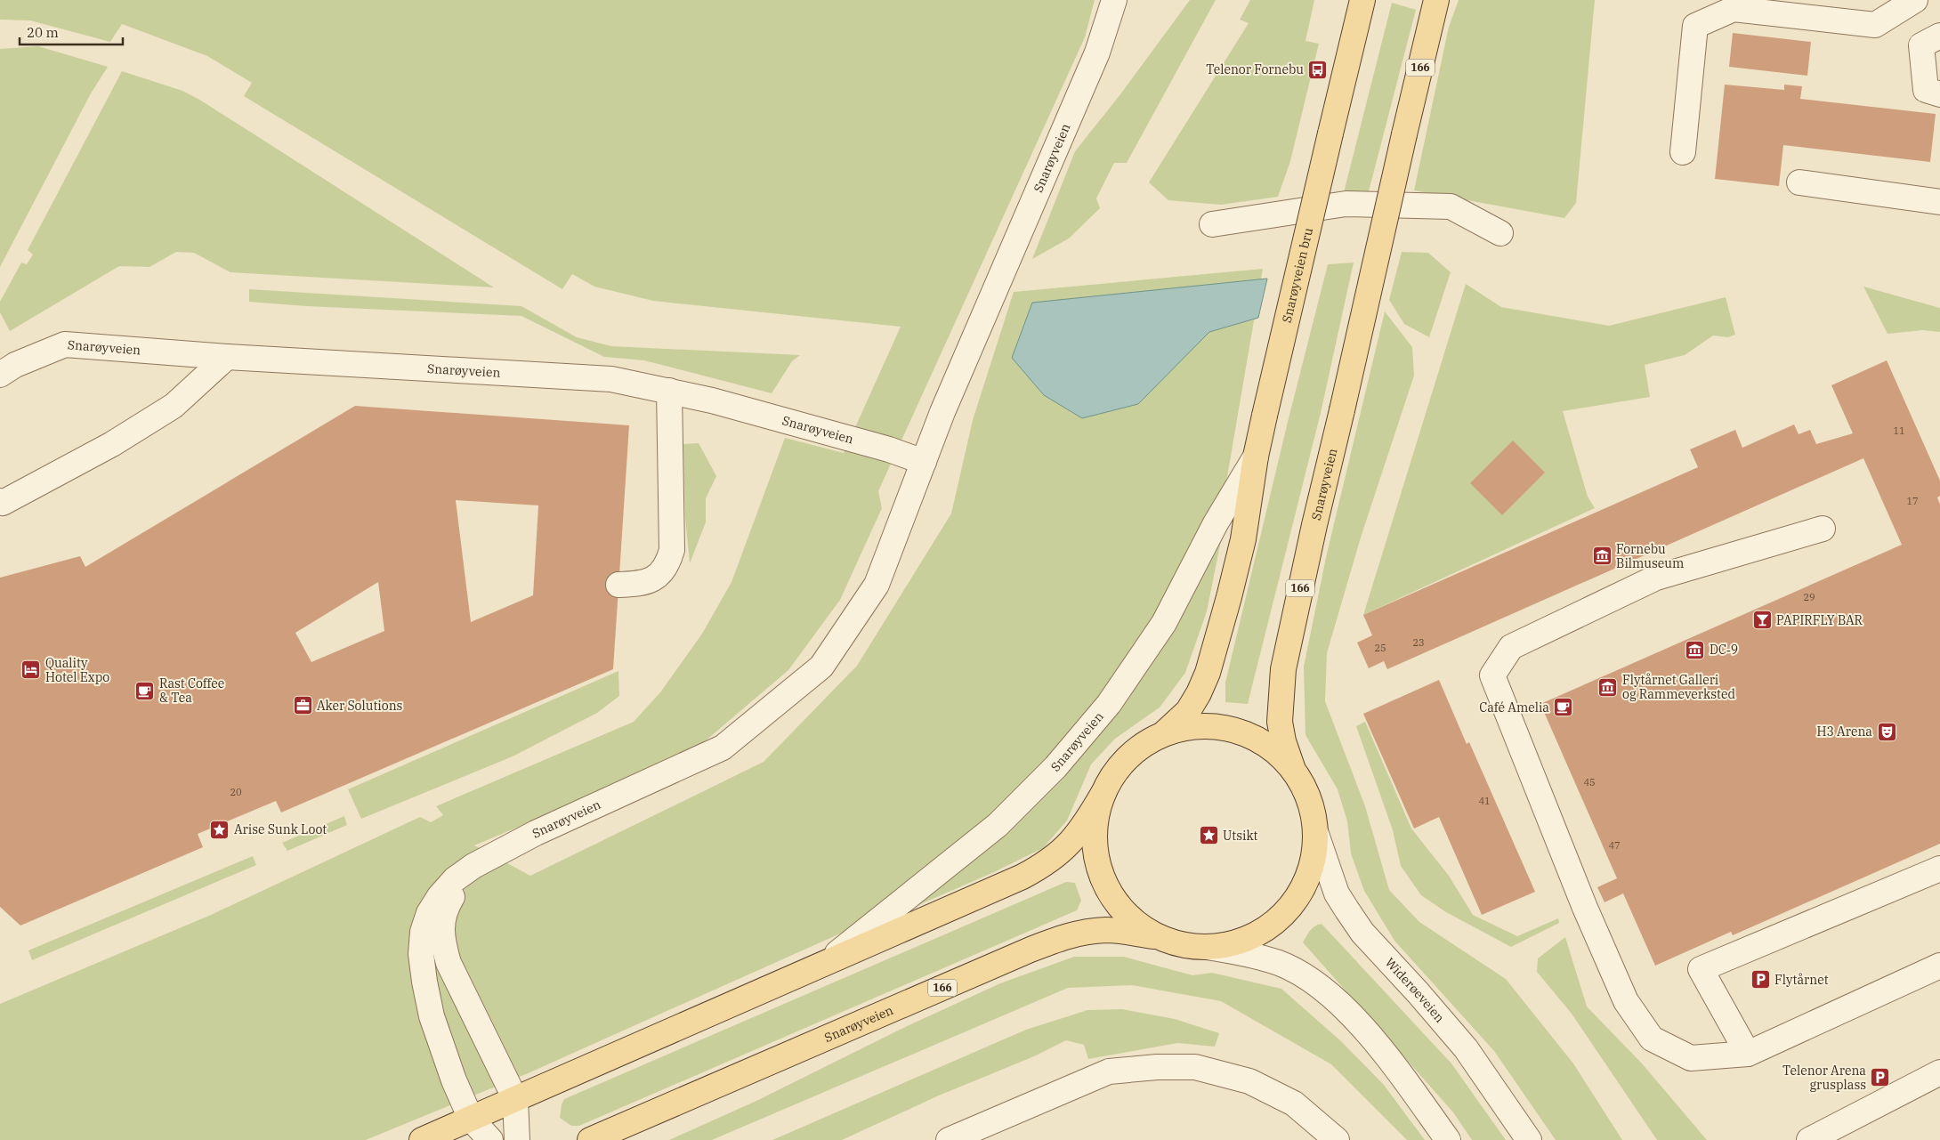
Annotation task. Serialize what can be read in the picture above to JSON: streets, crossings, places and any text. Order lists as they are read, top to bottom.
{
  "streets": {
    "main road": ["166", "Snarøyveien", "Snarøyveien bru"],
    "street": ["Widerøeveien"]
  },
  "crossings": [
    ["166", "Snarøyveien"],
    ["166", "Widerøeveien"],
    ["Snarøyveien", "Snarøyveien bru"]
  ],
  "places": {
    "bus stop": ["Telenor Fornebu"],
    "museum": ["Fornebu Bilmuseum", "DC‑9", "Flytårnet Galleri og Rammeverksted"],
    "bar": ["PAPIRFLY BAR"],
    "hotel": ["Quality Hotel Expo"],
    "cafe": ["Rast Coffee & Tea", "Café Amelia"],
    "office": ["Aker Solutions"],
    "theatre": ["H3 Arena"],
    "place": ["Arise Sunk Loot", "Utsikt"],
    "parking": ["Flytårnet", "Telenor Arena grusplass"]
  },
  "house_numbers": [
    "11",
    "17",
    "29",
    "23",
    "25",
    "45",
    "20",
    "41",
    "47"
  ],
  "scale_bar": "20 m"
}
